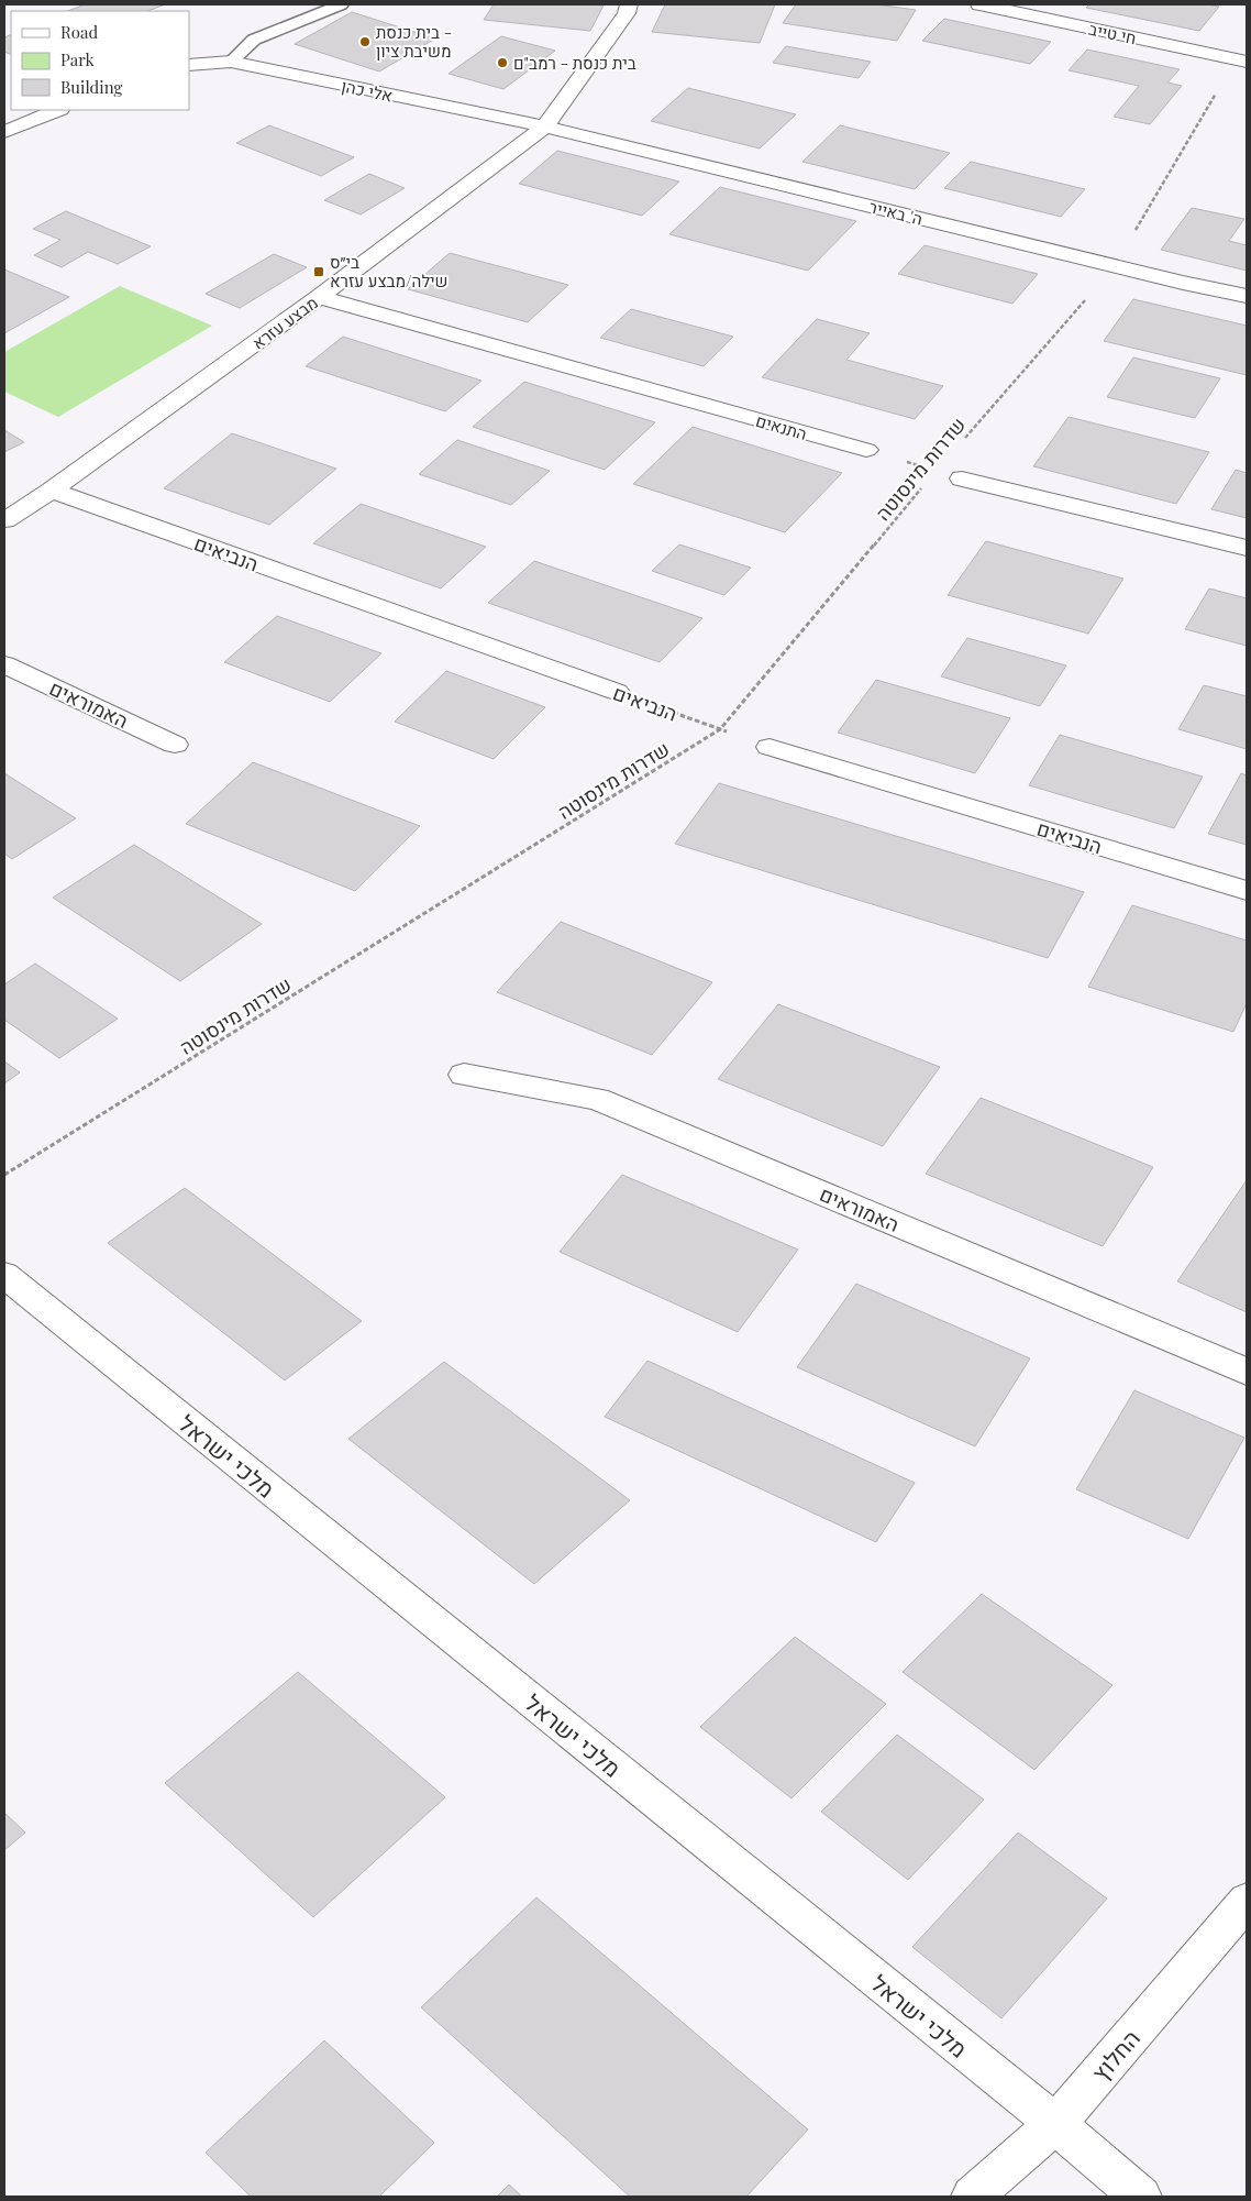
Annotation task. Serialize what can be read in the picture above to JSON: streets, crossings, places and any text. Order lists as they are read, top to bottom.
{
  "streets": {
    "street": [
      "חי טייב",
      "אלי כהן",
      "ה' באייר",
      "מבצע עזרא",
      "התנאים",
      "הנביאים",
      "האמוראים",
      "מלכי ישראל",
      "החלוץ"
    ],
    "path": ["שדרות מינסוטה"]
  },
  "crossings": [
    ["חי טייב", "שדרות מינסוטה"],
    ["אלי כהן", "ה' באייר"],
    ["אלי כהן", "מבצע עזרא"],
    ["ה' באייר", "מבצע עזרא"],
    ["ה' באייר", "שדרות מינסוטה"],
    ["מבצע עזרא", "התנאים"],
    ["מבצע עזרא", "הנביאים"],
    ["שדרות מינסוטה", "הנביאים"],
    ["מלכי ישראל", "החלוץ"]
  ],
  "places": {
    "other": ["בית כנסת - משיבת ציון", "בית כנסת - רמב\"ם"],
    "transit": ["בי״ס שילה/מבצע עזרא"]
  },
  "legend": ["Road", "Park", "Building"]
}
